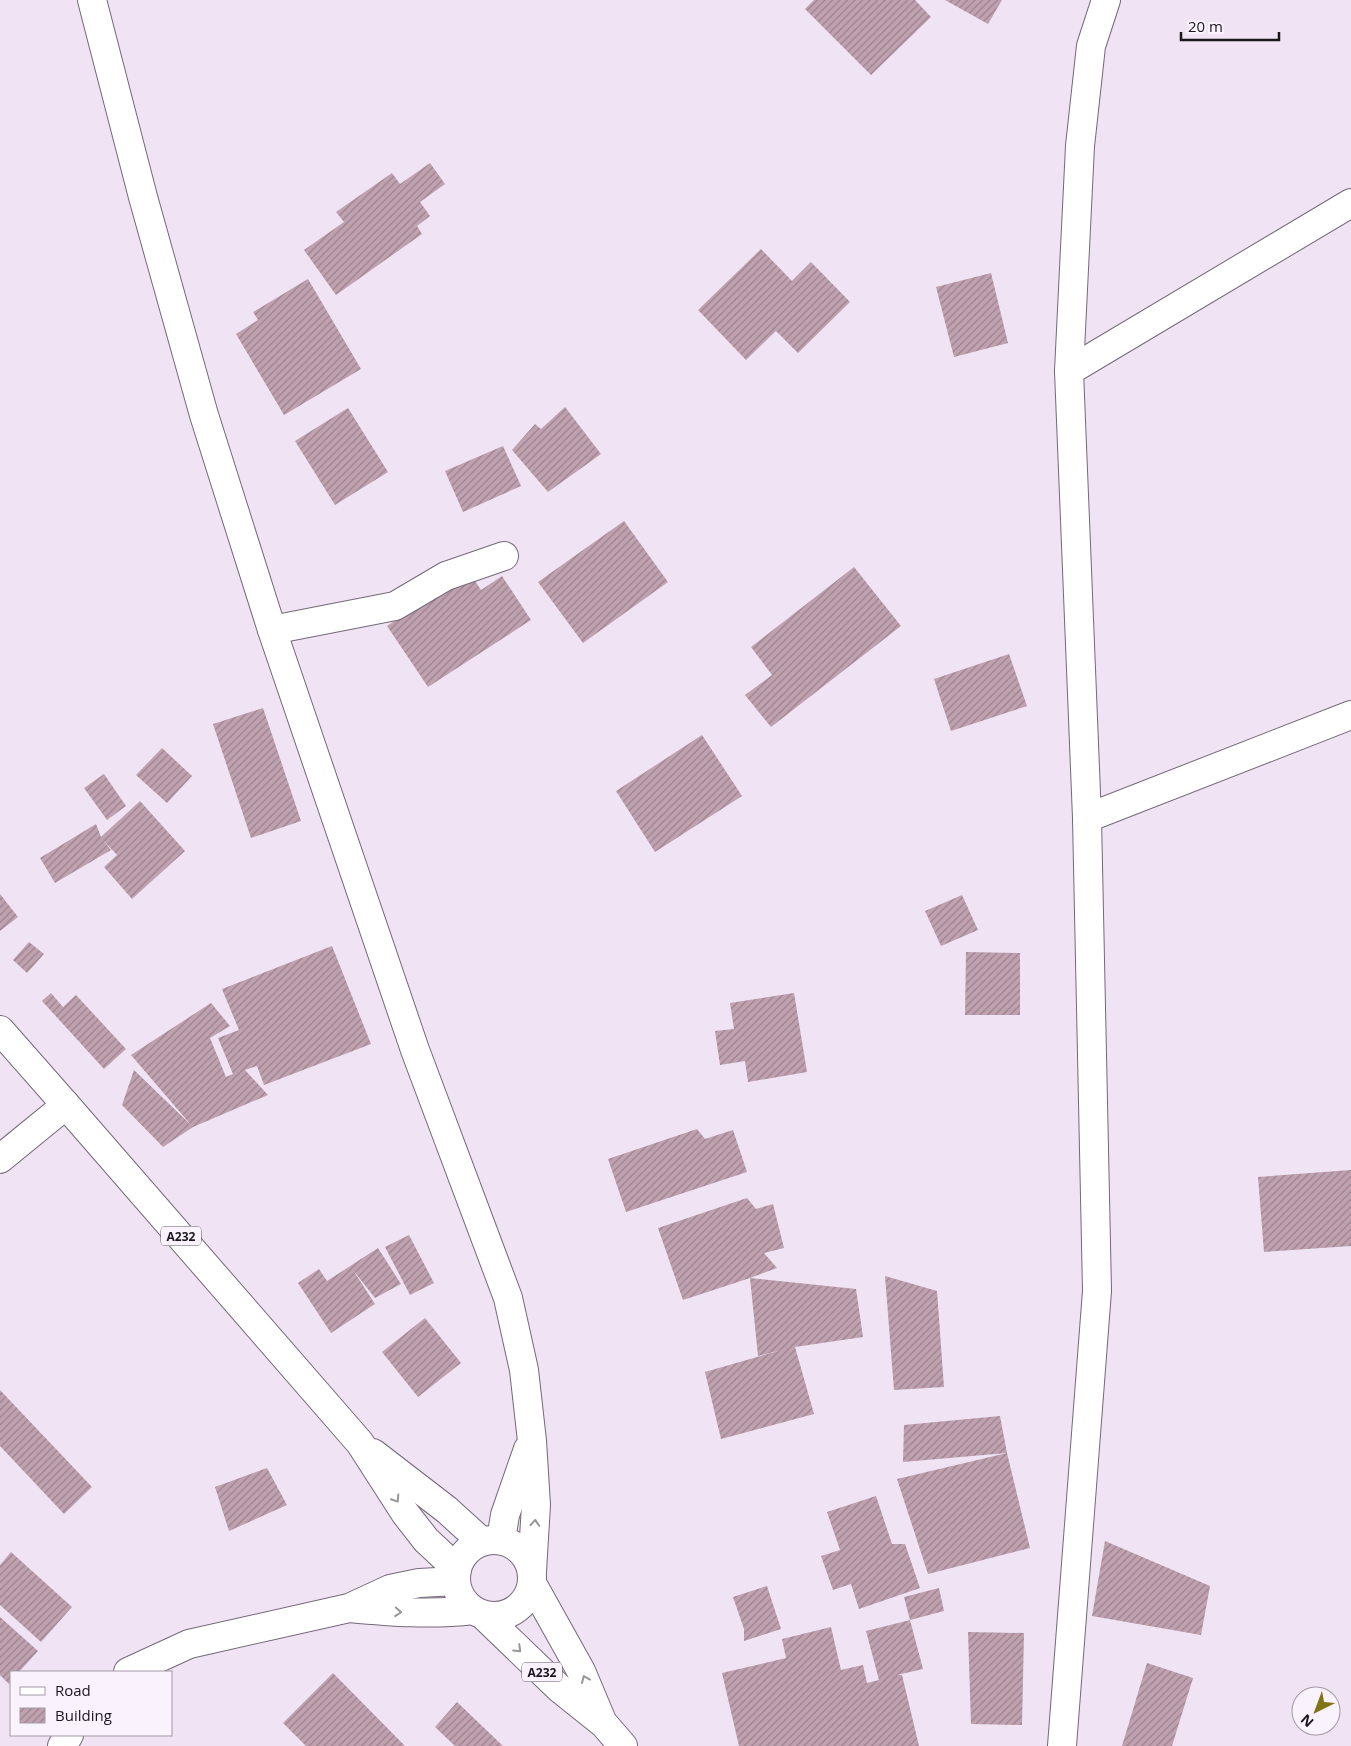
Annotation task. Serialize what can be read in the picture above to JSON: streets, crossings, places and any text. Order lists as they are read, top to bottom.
{
  "streets": {
    "main road": ["A232"]
  },
  "legend": ["Road", "Building"],
  "scale_bar": "20 m",
  "north": "bottom left"
}
